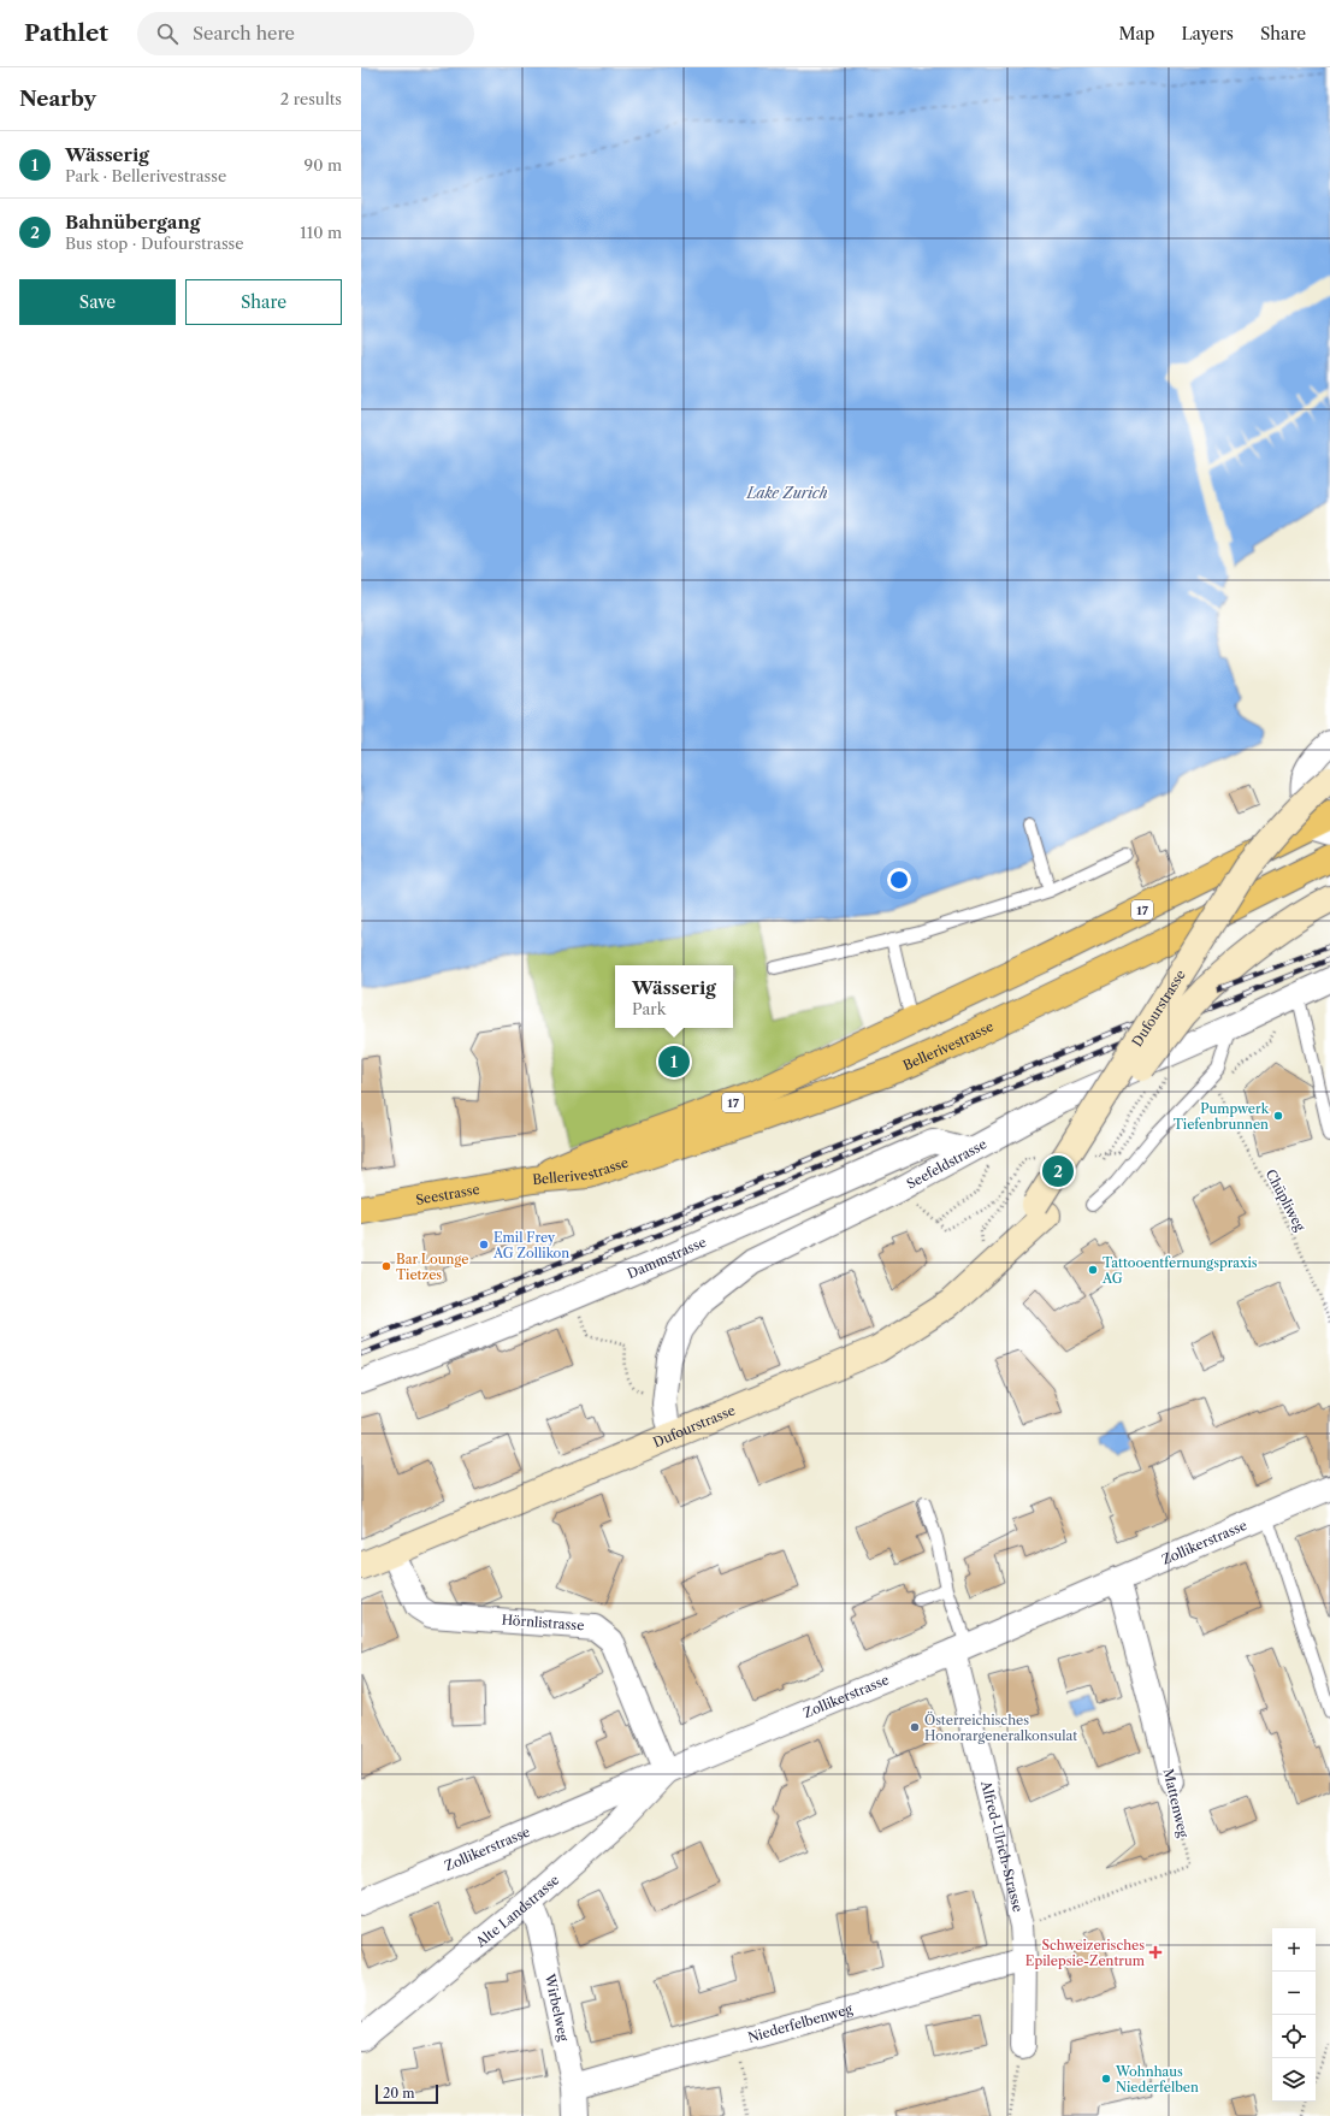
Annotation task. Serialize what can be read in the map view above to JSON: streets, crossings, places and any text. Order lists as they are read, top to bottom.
{
  "streets": {
    "main road": [
      "17",
      "Dufourstrasse",
      "Bellerivestrasse",
      "Seestrasse"
    ],
    "street": [
      "Seefeldstrasse",
      "Dammstrasse",
      "Zollikerstrasse",
      "Hörnlistrasse",
      "Mattenweg",
      "Alfred-Ulrich-Strasse",
      "Alte Landstrasse",
      "Wirbelweg",
      "Niederfelbenweg"
    ],
    "path": ["Chüpliweg"]
  },
  "crossings": [
    ["Dufourstrasse", "Seefeldstrasse"],
    ["Dufourstrasse", "Hörnlistrasse"],
    ["Bellerivestrasse", "Seestrasse"],
    ["Seefeldstrasse", "Dammstrasse"],
    ["Zollikerstrasse", "Hörnlistrasse"],
    ["Zollikerstrasse", "Mattenweg"],
    ["Zollikerstrasse", "Alfred-Ulrich-Strasse"],
    ["Zollikerstrasse", "Alte Landstrasse"],
    ["Hörnlistrasse", "Alte Landstrasse"],
    ["Alfred-Ulrich-Strasse", "Niederfelbenweg"],
    ["Alte Landstrasse", "Wirbelweg"],
    ["Wirbelweg", "Niederfelbenweg"]
  ],
  "water": ["Lake Zurich"],
  "places": {
    "other": [
      "Pumpwerk Tiefenbrunnen",
      "Emil Frey AG Zollikon",
      "Bar Lounge Tietzes",
      "Tattooentfernungspraxis AG",
      "Österreichisches Honorargeneralkonsulat",
      "Wohnhaus Niederfelben"
    ],
    "health": ["Schweizerisches Epilepsie-Zentrum"]
  },
  "scale_bar": "20 m",
  "page": {
    "header": "Pathlet",
    "search": "Search here",
    "nav": ["Map", "Layers", "Share"],
    "heading": ["Nearby", "2 results"],
    "list": [
      {
        "mark": "1",
        "name": "Wässerig",
        "note": "Park · Bellerivestrasse",
        "value": "90 m"
      },
      {
        "mark": "2",
        "name": "Bahnübergang",
        "note": "Bus stop · Dufourstrasse",
        "value": "110 m"
      }
    ],
    "buttons": ["Save", "Share"],
    "popup": ["Wässerig", "Park"],
    "pins": ["1", "2"],
    "map_buttons": ["+", "−"],
    "scale": "20 m"
  }
}
